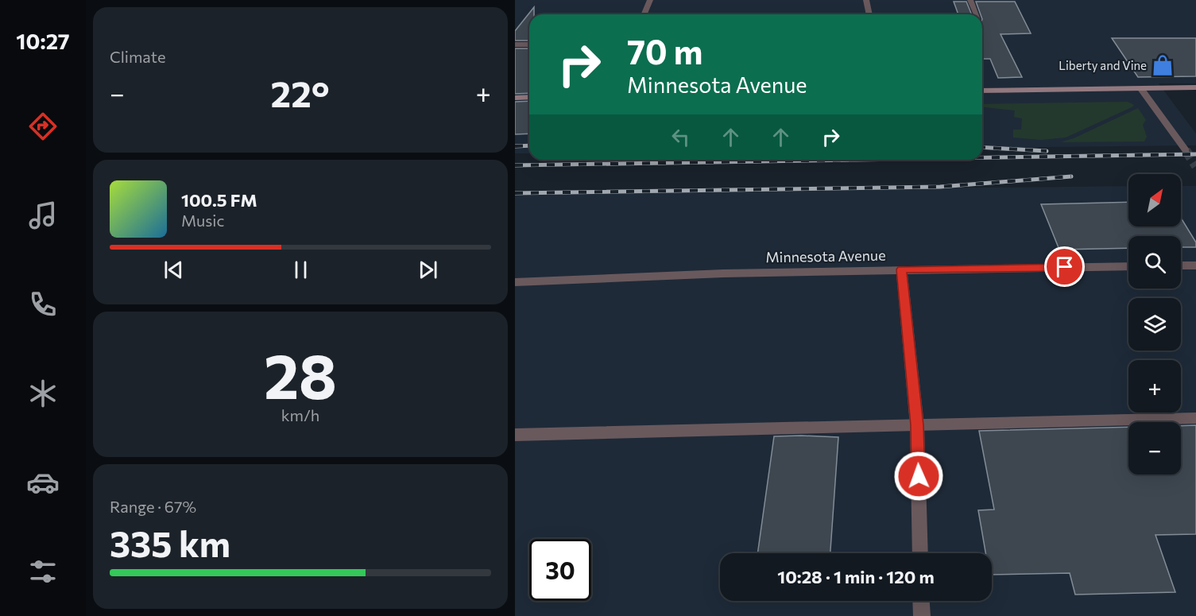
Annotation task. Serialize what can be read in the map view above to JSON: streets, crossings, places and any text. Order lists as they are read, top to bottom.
{
  "streets": {
    "street": ["Minnesota Avenue"]
  },
  "places": {
    "shop": ["Liberty and Vine"]
  },
  "north": "top right",
  "page": {
    "tabs": "10:27",
    "tile": [
      "Climate",
      ["28", "km/h"],
      ["Range · 67%", "335 km"]
    ],
    "turn": ["70 m", "Minnesota Avenue"],
    "heat": ["−", "22°", "+"],
    "map_buttons": ["+", "−"],
    "song": ["100.5 FM", "Music"],
    "limit": "30",
    "trip": "10:28 · 1 min · 120 m"
  }
}
